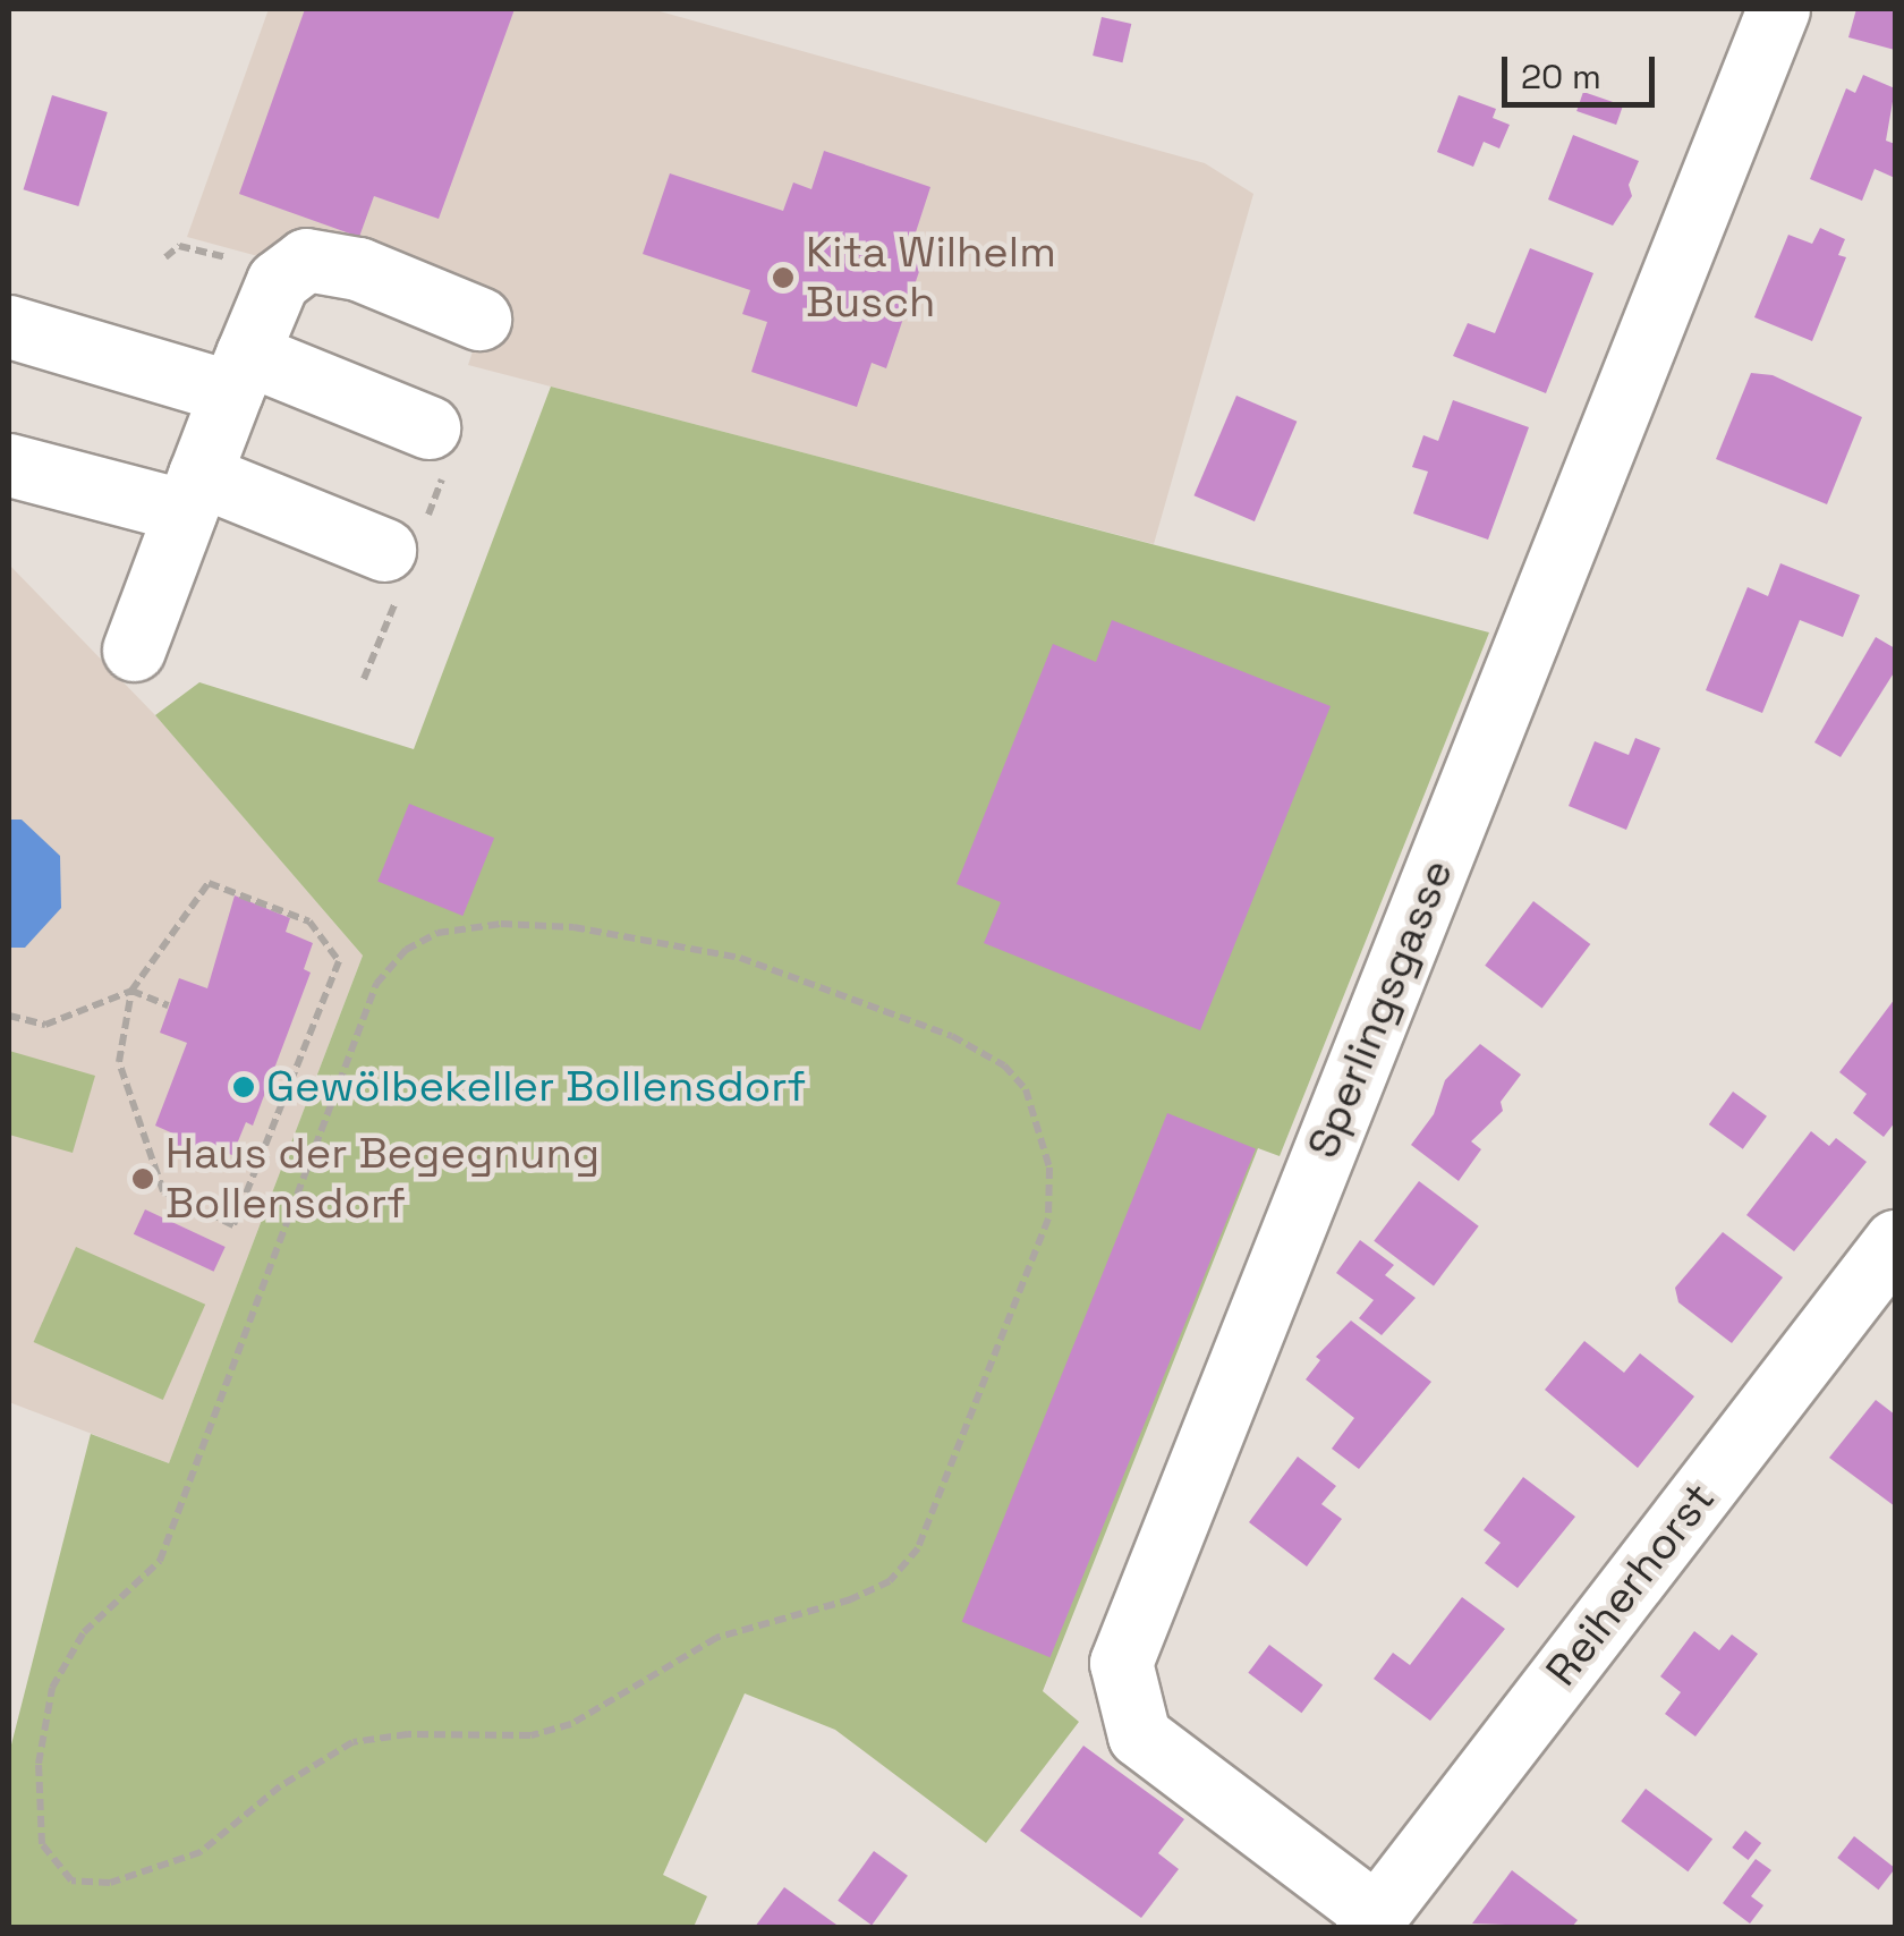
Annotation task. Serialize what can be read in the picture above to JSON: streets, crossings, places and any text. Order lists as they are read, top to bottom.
{
  "streets": {
    "street": ["Sperlingsgasse", "Reiherhorst"]
  },
  "crossings": [
    ["Sperlingsgasse", "Reiherhorst"]
  ],
  "places": ["Kita Wilhelm Busch", "Gewölbekeller Bollensdorf", "Haus der Begegnung Bollensdorf"],
  "scale_bar": "20 m"
}
